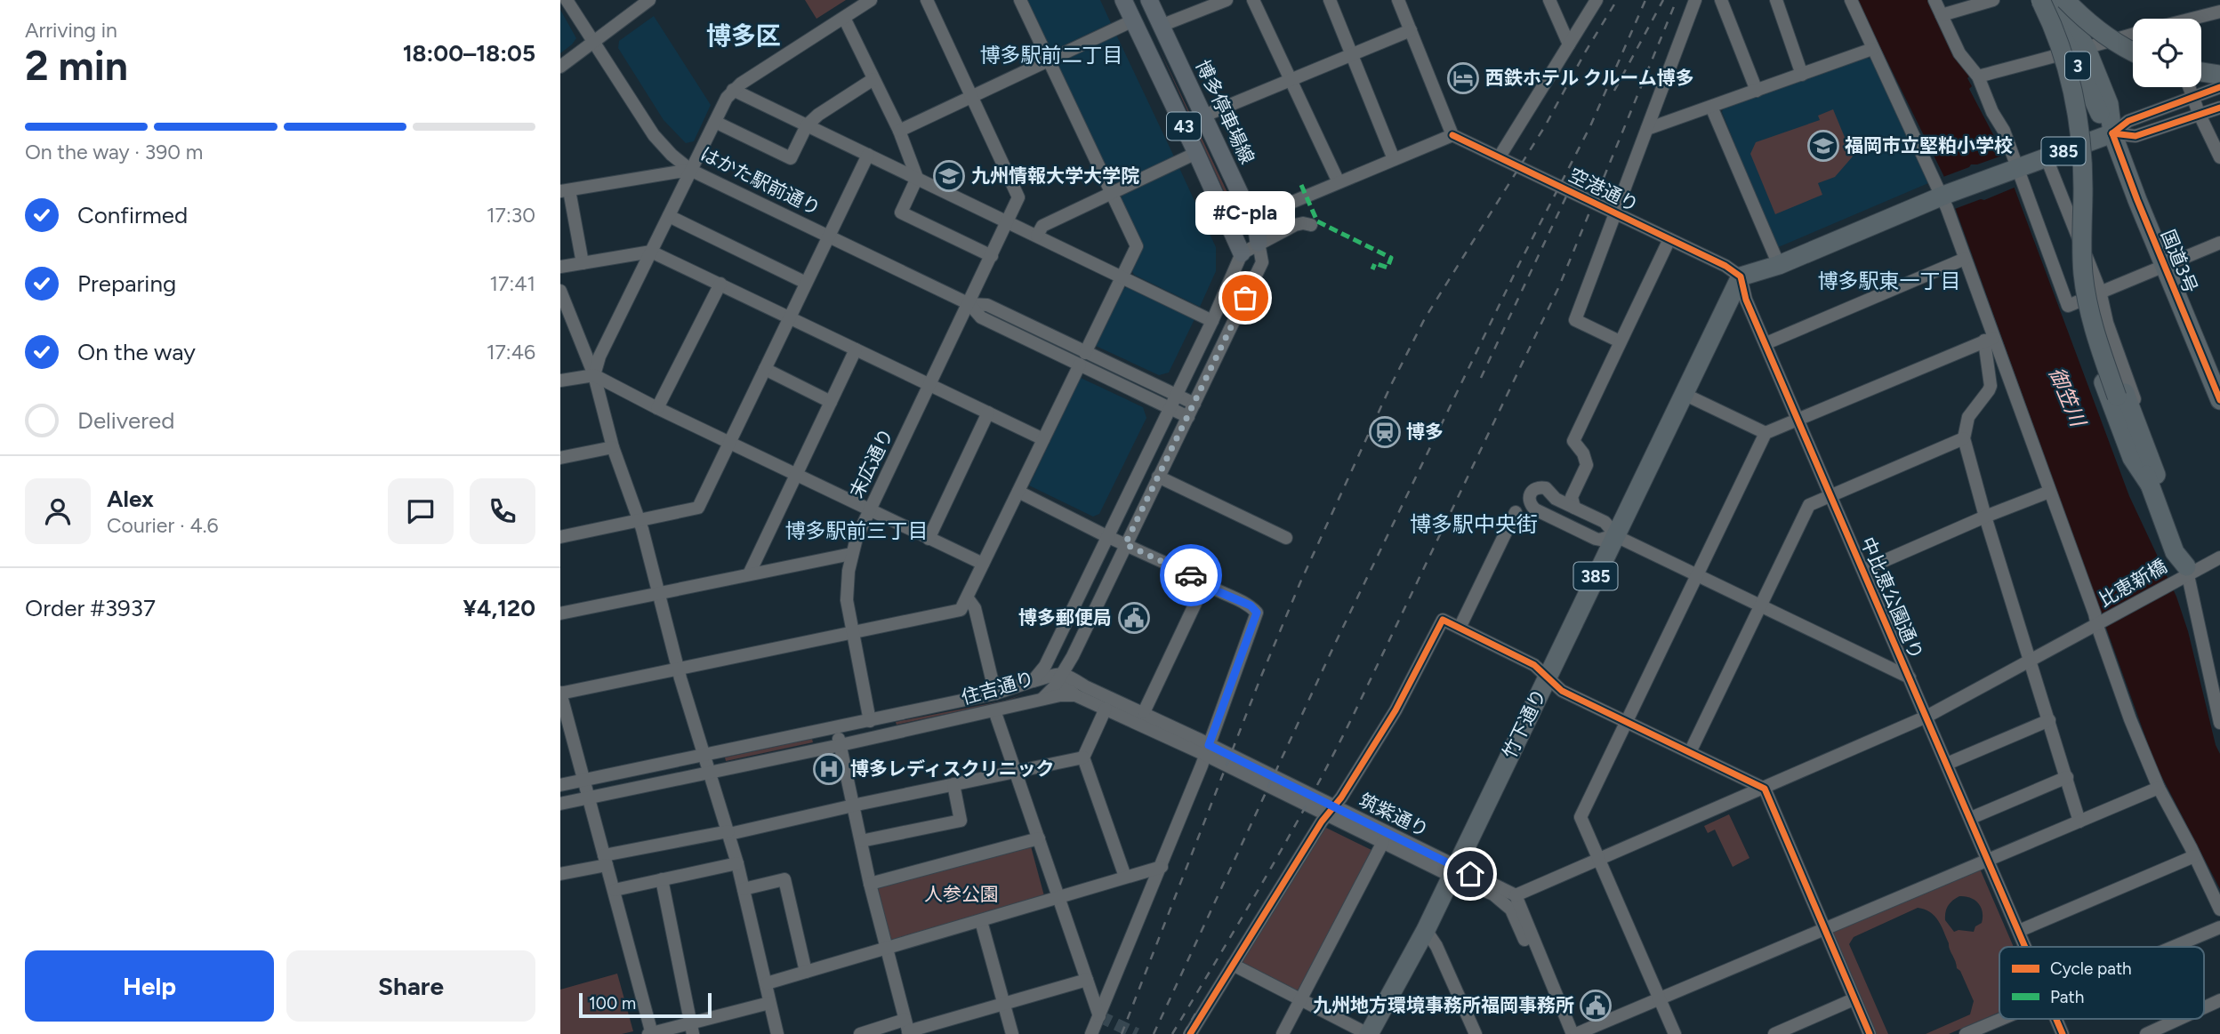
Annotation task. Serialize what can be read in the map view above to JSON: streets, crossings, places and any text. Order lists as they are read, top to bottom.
{
  "streets": {
    "highway": [
      "3",
      "385",
      "国道3号",
      "竹下通り"
    ],
    "main road": ["博多停車場線", "43"],
    "street": [
      "はかた駅前通り",
      "空港通り",
      "末広通り",
      "比恵新橋",
      "中比恵公園通り",
      "住吉通り",
      "筑紫通り"
    ]
  },
  "crossings": [
    ["博多停車場線", "住吉通り"],
    ["43", "住吉通り"],
    ["385", "空港通り"],
    ["385", "国道3号"],
    ["385", "中比恵公園通り"],
    ["385", "竹下通り"],
    ["はかた駅前通り", "末広通り"],
    ["はかた駅前通り", "住吉通り"],
    ["空港通り", "中比恵公園通り"],
    ["空港通り", "竹下通り"],
    ["末広通り", "住吉通り"],
    ["比恵新橋", "中比恵公園通り"],
    ["比恵新橋", "筑紫通り"],
    ["中比恵公園通り", "竹下通り"],
    ["住吉通り", "筑紫通り"],
    ["竹下通り", "筑紫通り"]
  ],
  "districts": [
    "博多区",
    "博多駅前二丁目",
    "博多駅東一丁目",
    "博多駅中央街",
    "博多駅前三丁目"
  ],
  "water": ["御笠川"],
  "parks": ["人参公園"],
  "places": {
    "hotel": ["西鉄ホテル クルーム博多"],
    "school or university": ["福岡市立堅粕小学校", "九州情報大学大学院"],
    "other": ["#C-pla"],
    "station": ["博多"],
    "public building": ["博多郵便局", "九州地方環境事務所福岡事務所"],
    "hospital": ["博多レディスクリニック"]
  },
  "legend": ["Cycle path", "Path"],
  "scale_bar": "100 m",
  "page": {
    "heading": ["2 min", "Arriving in", "18:00–18:05"],
    "panel": [
      "Alex",
      "Courier · 4.6",
      "Order #3937",
      "¥4,120"
    ],
    "bar": "On the way · 390 m",
    "list": [
      ["Confirmed", "17:30"],
      ["Preparing", "17:41"],
      ["On the way", "17:46"],
      "Delivered"
    ],
    "bubble": "#C-pla",
    "buttons": ["Help", "Share"],
    "scale": "100 m"
  }
}
